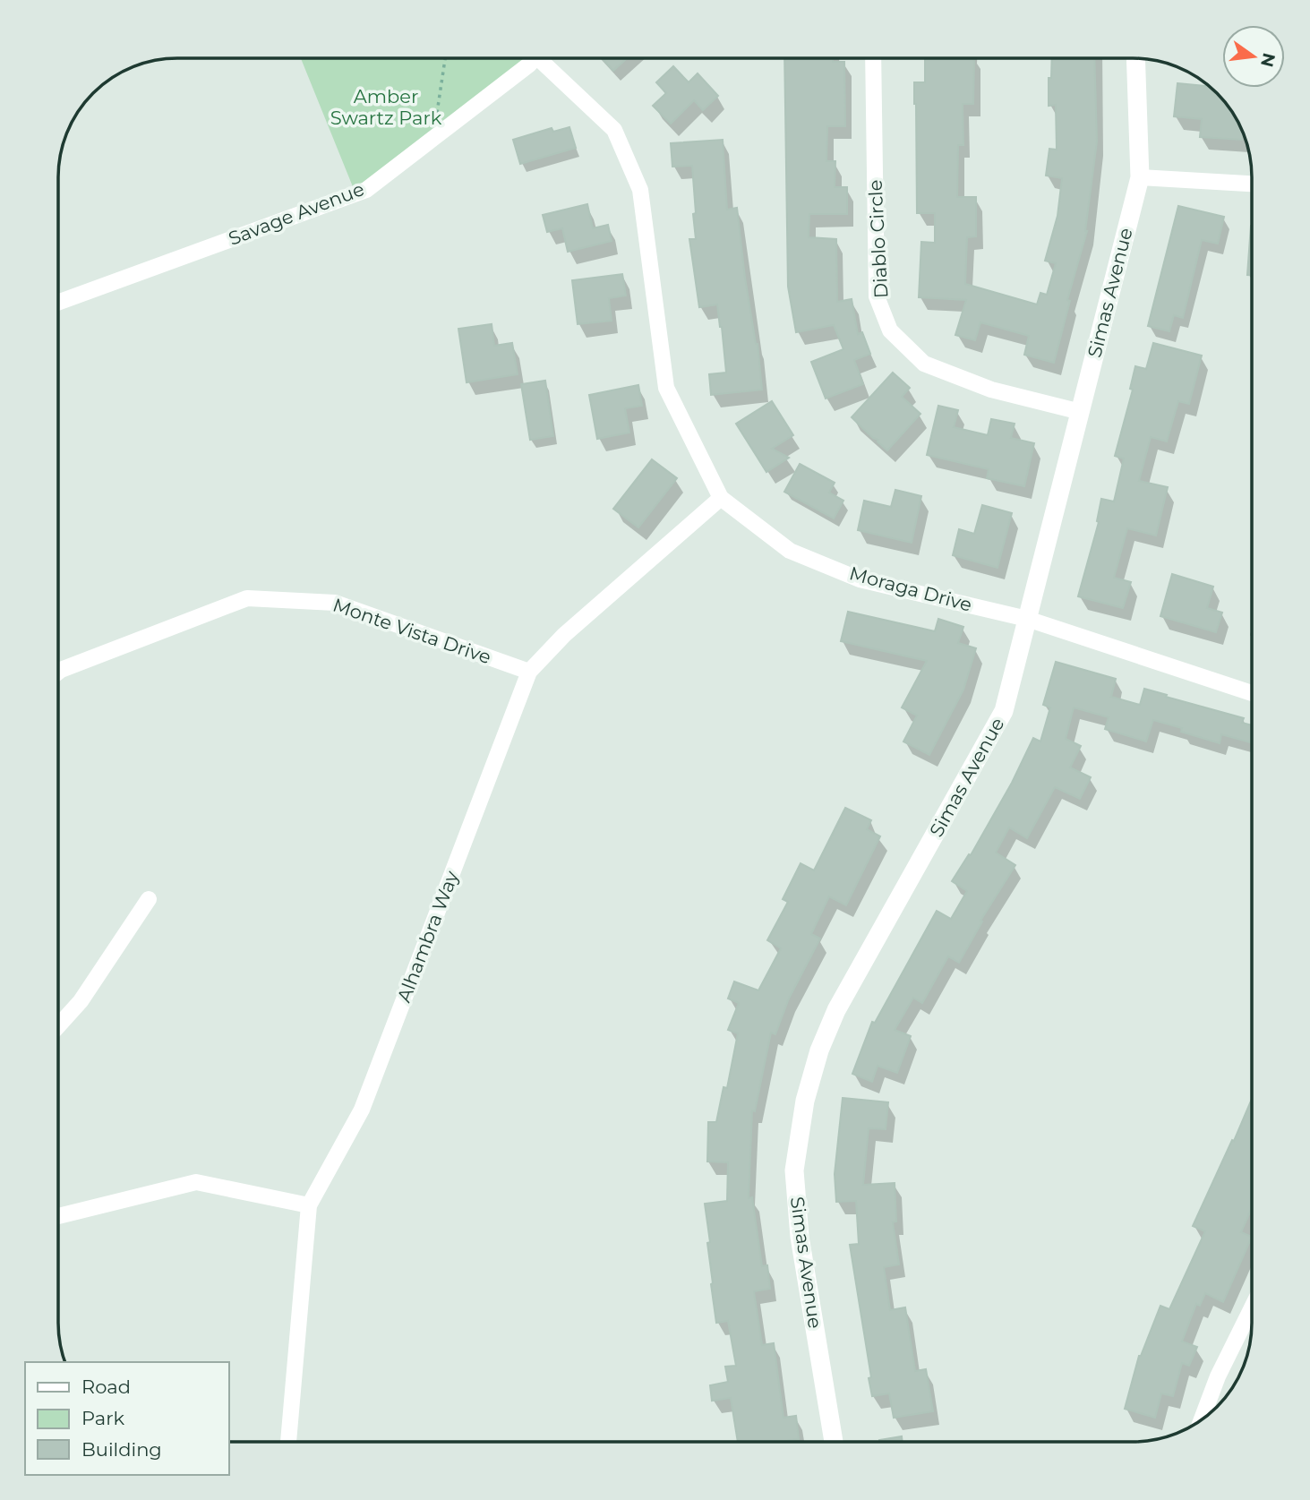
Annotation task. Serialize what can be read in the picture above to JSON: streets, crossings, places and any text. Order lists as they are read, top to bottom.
{
  "streets": {
    "street": [
      "Savage Avenue",
      "Diablo Circle",
      "Simas Avenue",
      "Moraga Drive",
      "Monte Vista Drive",
      "Alhambra Way"
    ]
  },
  "crossings": [
    ["Diablo Circle", "Simas Avenue"],
    ["Simas Avenue", "Moraga Drive"],
    ["Moraga Drive", "Alhambra Way"],
    ["Monte Vista Drive", "Alhambra Way"]
  ],
  "parks": ["Amber Swartz Park"],
  "legend": ["Road", "Park", "Building"],
  "north": "right"
}
